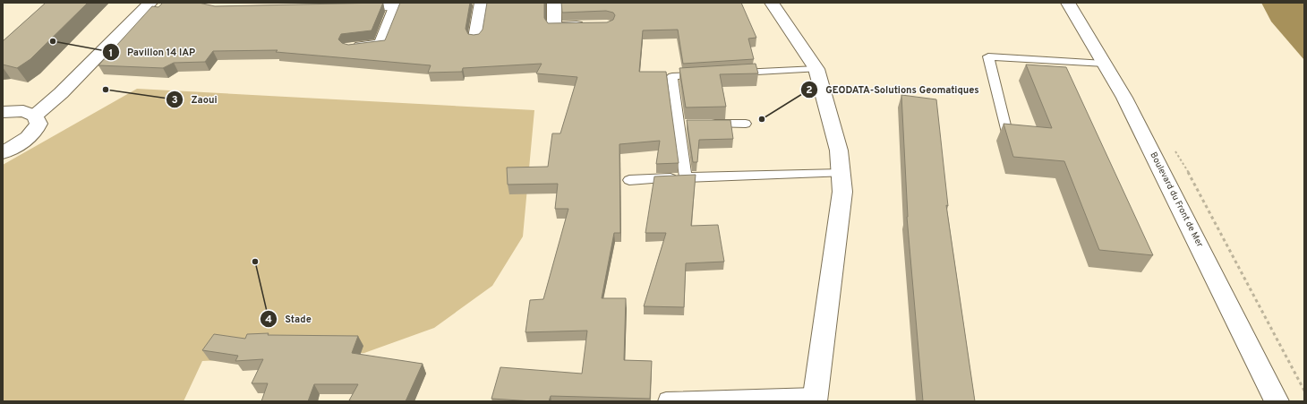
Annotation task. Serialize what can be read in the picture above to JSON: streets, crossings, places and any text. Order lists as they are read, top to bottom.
{
  "streets": {
    "street": ["Boulevard du Front de Mer"]
  },
  "places": [
    "Pavillon 14 IAP",
    "Zaoui",
    "GEODATA-Solutions Geomatiques",
    "Stade"
  ]
}
